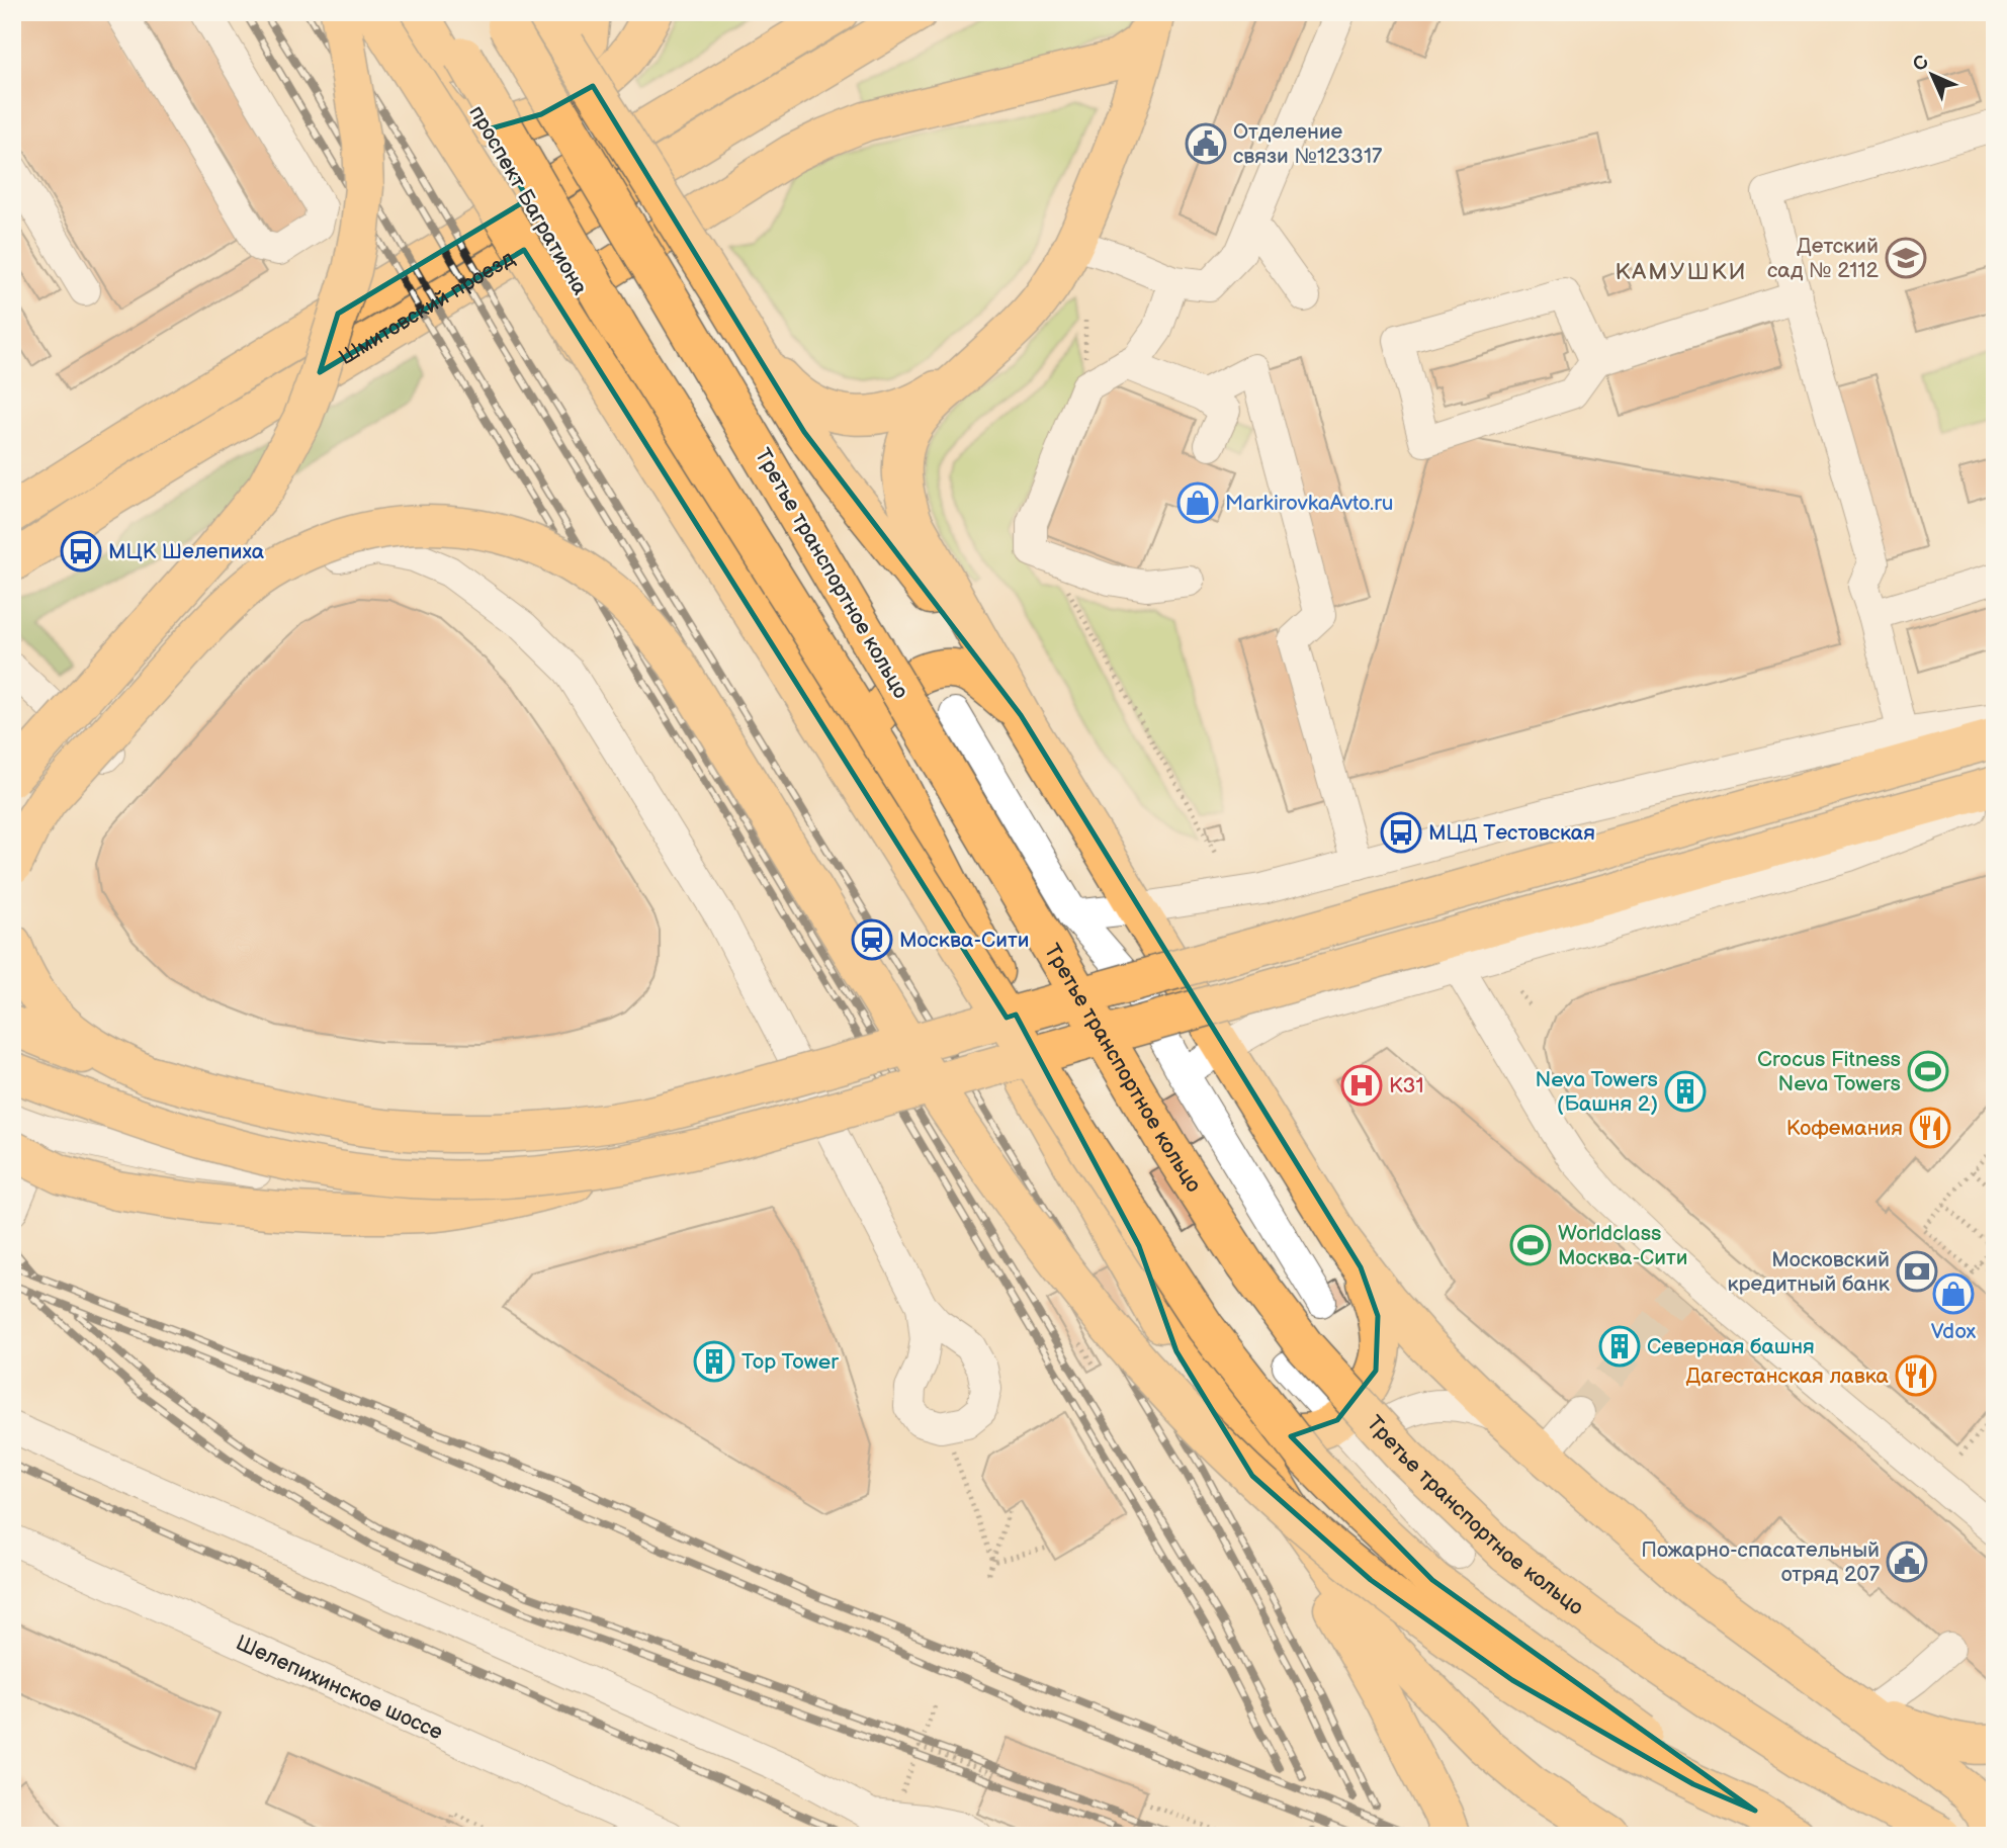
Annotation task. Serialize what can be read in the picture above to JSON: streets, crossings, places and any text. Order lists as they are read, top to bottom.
{
  "streets": {
    "main road": ["Шмитовский проезд", "Третье транспортное кольцо"],
    "street": ["Шелепихинское шоссе"]
  },
  "districts": ["КАМУШКИ"],
  "places": {
    "public building": ["Отделение связи №123317", "Пожарно-спасательный отряд 207"],
    "school or university": ["Детский сад № 2112"],
    "shop": ["MarkirovkaAvto.ru", "Vdox"],
    "bus stop": ["МЦК Шелепиха", "МЦД Тестовская"],
    "station": ["Москва-Сити"],
    "sports": ["Crocus Fitness Neva Towers", "Worldclass Москва-Сити"],
    "hospital": ["К31"],
    "building": ["Neva Towers (Башня 2)", "Северная башня", "Top Tower"],
    "restaurant": ["Кофемания", "Дагестанская лавка"],
    "bank": ["Московский кредитный банк"]
  },
  "north": "top left"
}
